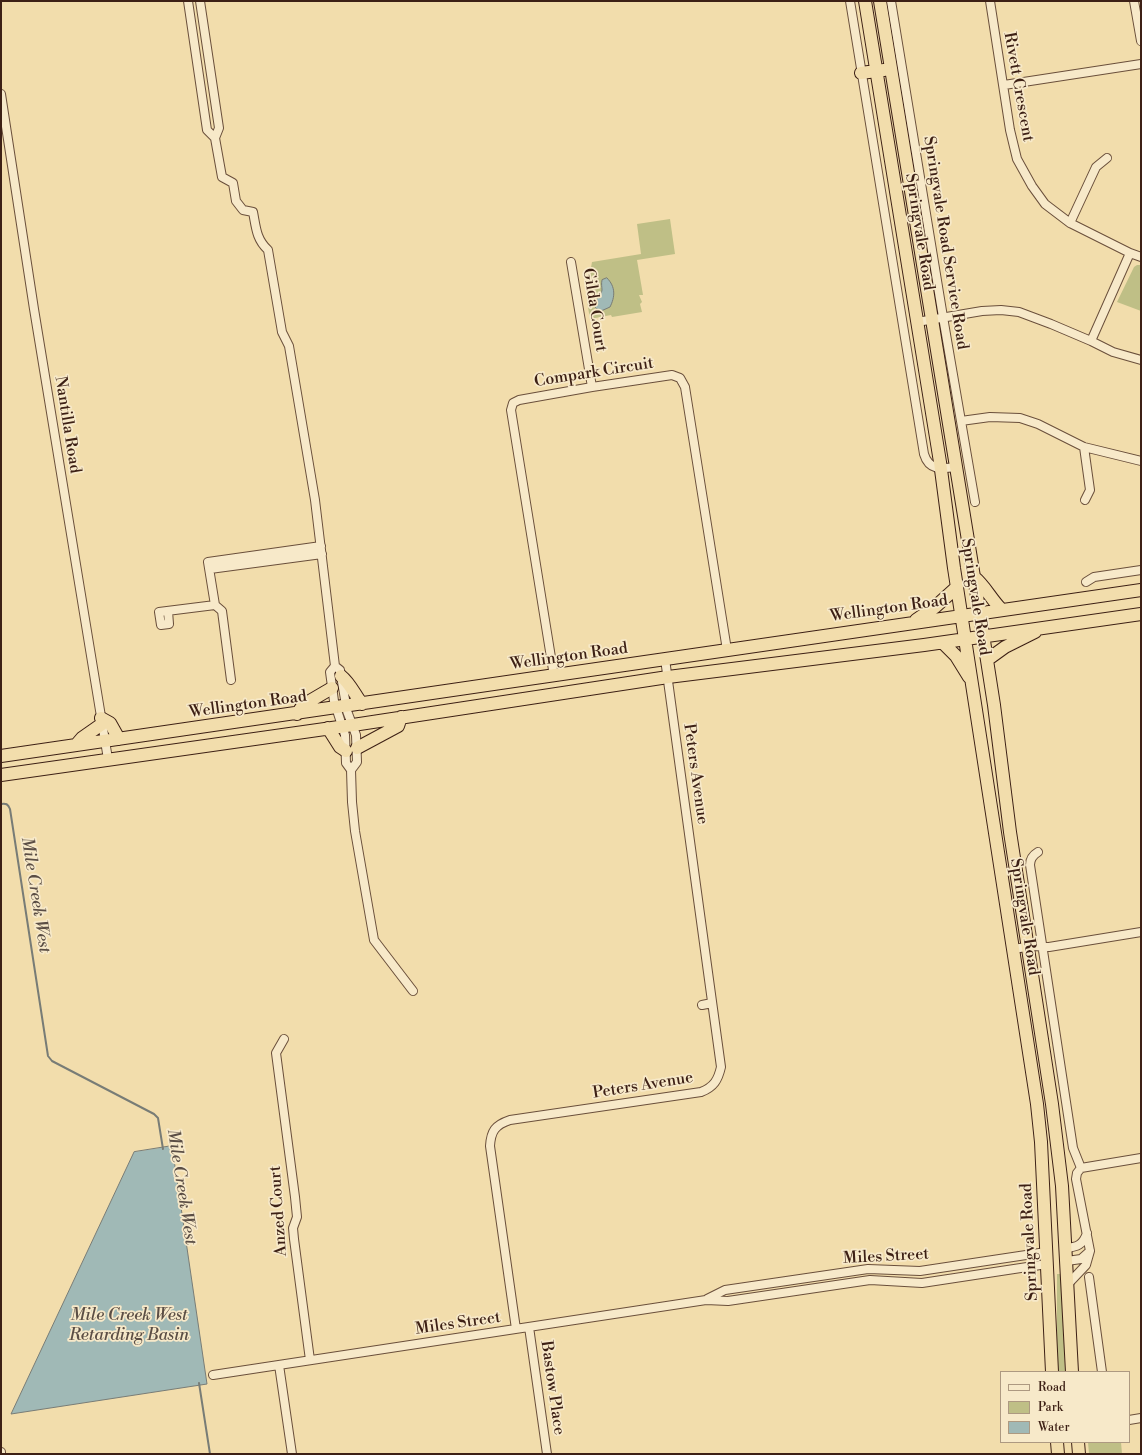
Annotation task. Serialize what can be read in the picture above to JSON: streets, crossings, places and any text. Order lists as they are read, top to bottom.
{
  "streets": {
    "highway": ["Springvale Road", "Wellington Road"],
    "street": [
      "Rivett Crescent",
      "Springvale Road Service Road",
      "Gilda Court",
      "Compark Circuit",
      "Nantilla Road",
      "Peters Avenue",
      "Anzed Court",
      "Miles Street",
      "Bastow Place"
    ]
  },
  "crossings": [
    ["Springvale Road", "Springvale Road Service Road"],
    ["Springvale Road", "Wellington Road"],
    ["Springvale Road", "Miles Street"],
    ["Gilda Court", "Compark Circuit"],
    ["Compark Circuit", "Wellington Road"],
    ["Nantilla Road", "Wellington Road"],
    ["Wellington Road", "Peters Avenue"],
    ["Peters Avenue", "Miles Street"],
    ["Anzed Court", "Miles Street"],
    ["Miles Street", "Bastow Place"]
  ],
  "water": ["Mile Creek West", "Mile Creek West Retarding Basin"],
  "legend": ["Road", "Park", "Water"]
}
